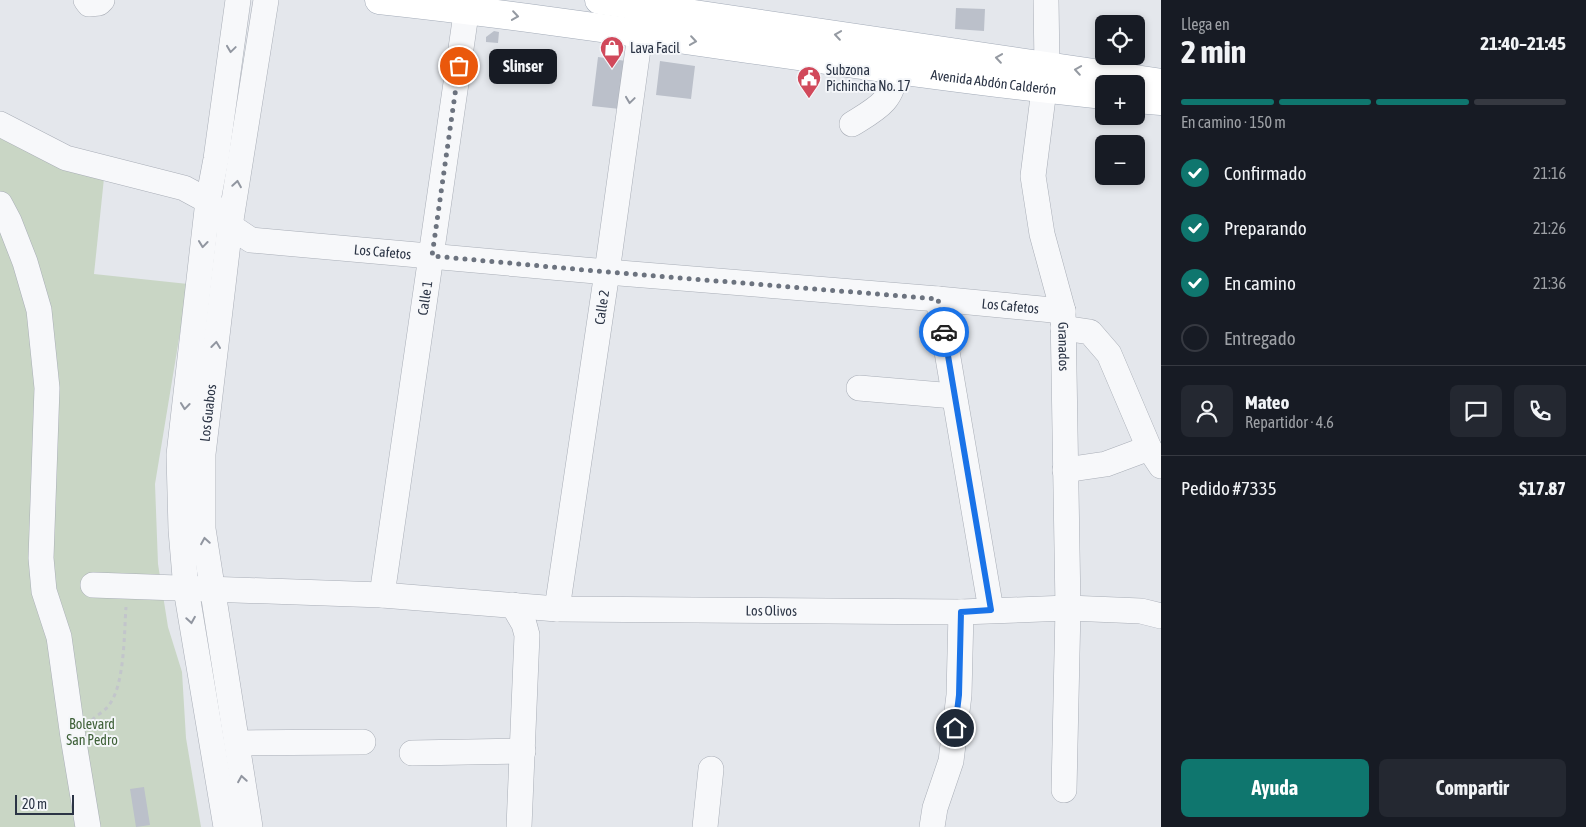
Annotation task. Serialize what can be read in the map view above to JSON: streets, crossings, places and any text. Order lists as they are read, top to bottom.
{
  "streets": {
    "main road": ["Avenida Abdón Calderón"],
    "street": [
      "Los Cafetos",
      "Calle 1",
      "Calle 2",
      "Granados",
      "Los Guabos",
      "Los Olivos"
    ]
  },
  "crossings": [
    ["Avenida Abdón Calderón", "Calle 1"],
    ["Avenida Abdón Calderón", "Calle 2"],
    ["Avenida Abdón Calderón", "Granados"],
    ["Los Cafetos", "Calle 1"],
    ["Los Cafetos", "Calle 2"],
    ["Los Cafetos", "Granados"],
    ["Los Cafetos", "Los Guabos"],
    ["Calle 1", "Los Olivos"],
    ["Calle 2", "Los Olivos"],
    ["Granados", "Los Olivos"],
    ["Los Guabos", "Los Olivos"]
  ],
  "one_way": ["Calle 2"],
  "parks": ["Bolevard San Pedro"],
  "places": {
    "other": ["Slinser"],
    "shop": ["Lava Facil"],
    "public building": ["Subzona Pichincha No. 17"]
  },
  "scale_bar": "20 m",
  "page": {
    "heading": ["2 min", "Llega en", "21:40–21:45"],
    "panel": [
      "Mateo",
      "Repartidor · 4.6",
      "Pedido #7335",
      "$17.87"
    ],
    "map_buttons": ["+", "−"],
    "bubble": "Slinser",
    "bar": "En camino · 150 m",
    "list": [
      ["Confirmado", "21:16"],
      ["Preparando", "21:26"],
      ["En camino", "21:36"],
      "Entregado"
    ],
    "buttons": ["Ayuda", "Compartir"],
    "scale": "20 m"
  }
}
